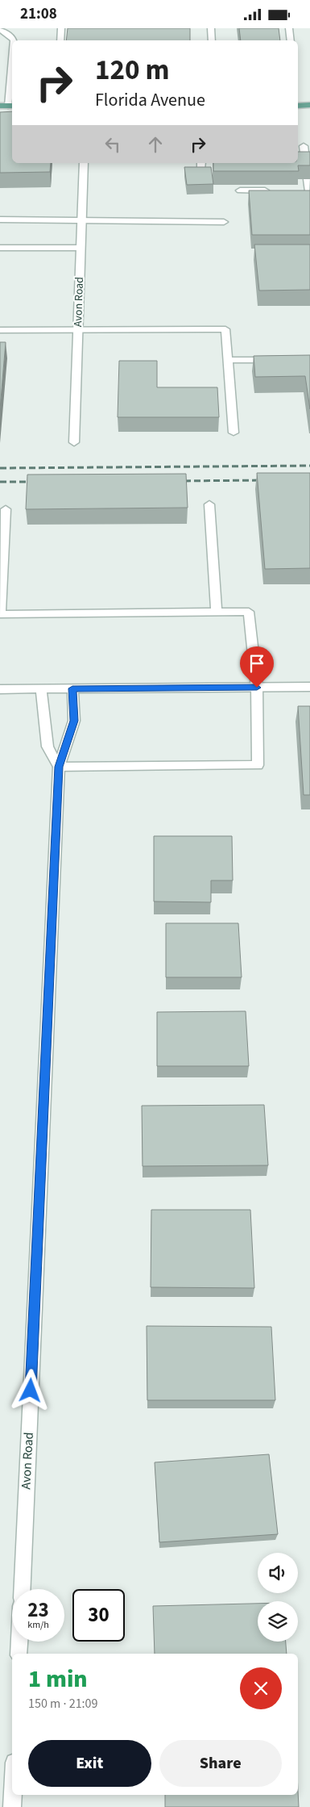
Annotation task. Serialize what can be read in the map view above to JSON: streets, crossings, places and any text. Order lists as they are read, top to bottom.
{
  "streets": {
    "street": ["Avon Road"]
  },
  "page": {
    "status": "21:08",
    "turn": ["120 m", "Florida Avenue"],
    "speed": "23 km/h",
    "limit": "30",
    "heading": ["1 min", "150 m · 21:09"],
    "buttons": ["Exit", "Share"]
  }
}
